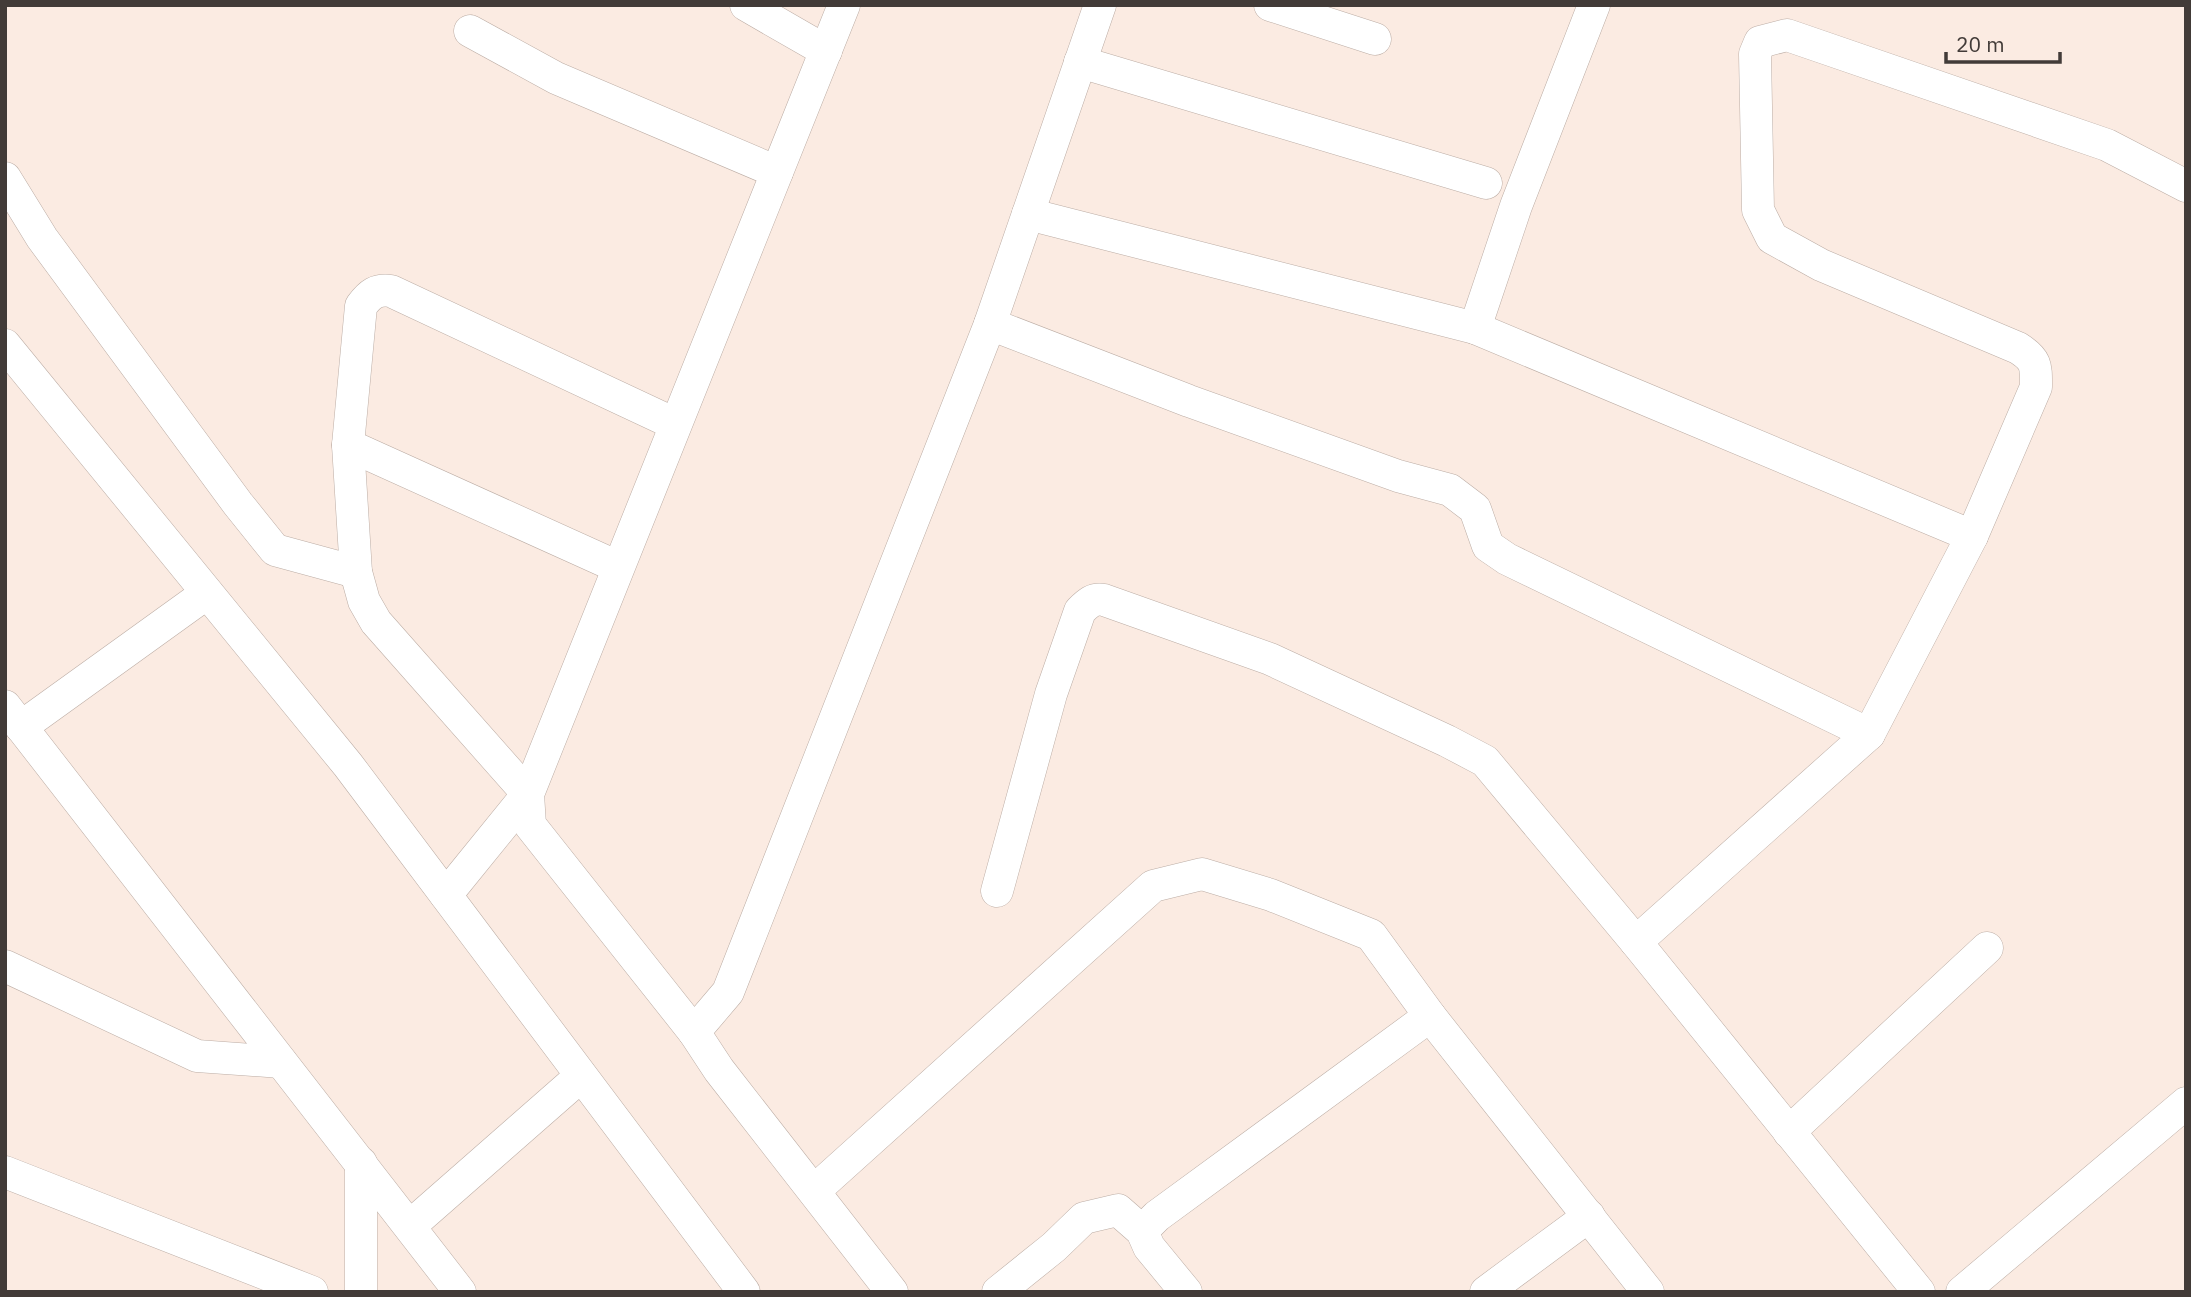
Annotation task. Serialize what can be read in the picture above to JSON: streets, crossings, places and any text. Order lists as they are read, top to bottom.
{
  "scale_bar": "20 m"
}
